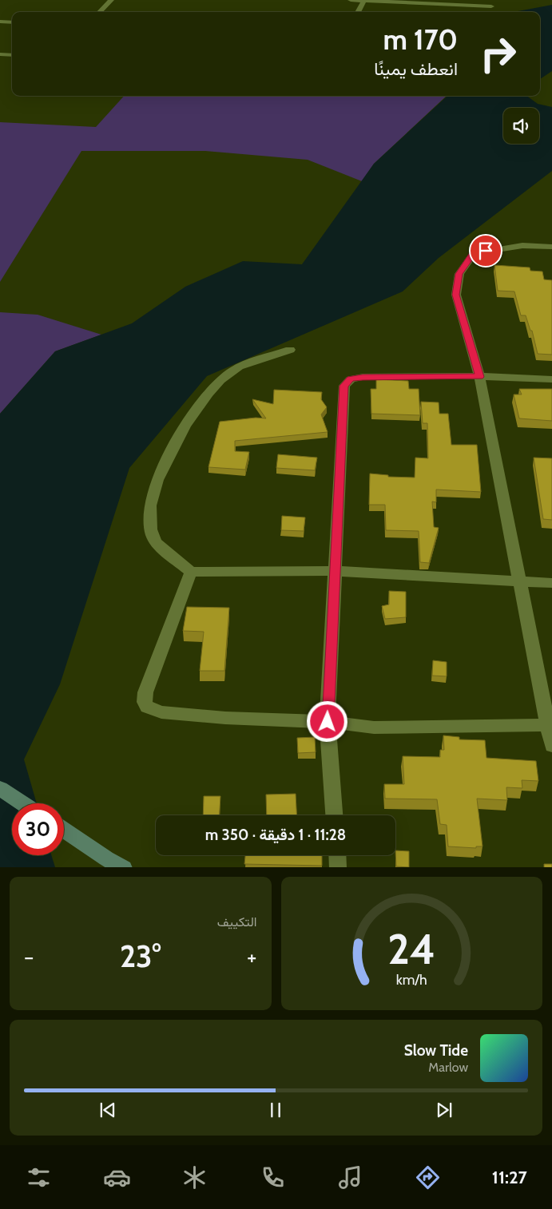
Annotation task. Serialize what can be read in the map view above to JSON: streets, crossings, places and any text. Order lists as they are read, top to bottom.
{
  "page": {
    "turn": ["170 m", "انعطف يمينًا"],
    "limit": "30",
    "trip": "11:28 · 1 دقيقة · 350 m",
    "tile": "التكييف",
    "heat": ["−", "23°", "+"],
    "song": ["Slow Tide", "Marlow"],
    "tabs": "11:27",
    "gauge": ["24", "km/h"]
  }
}
